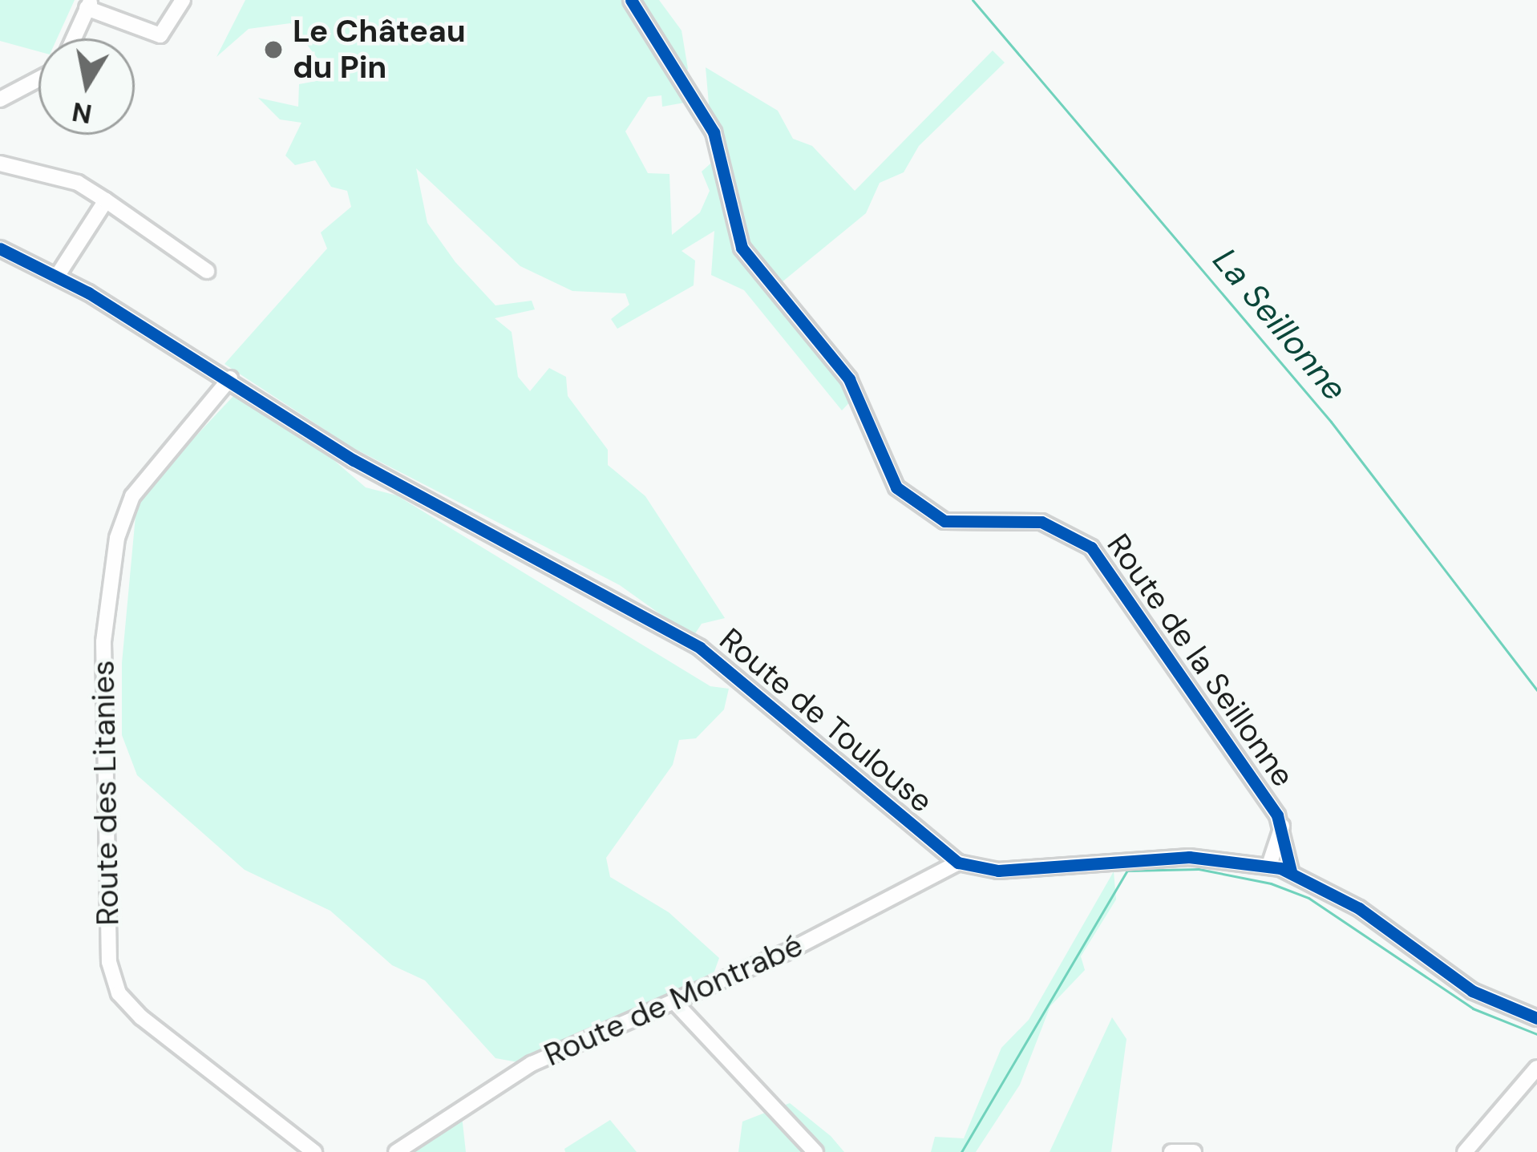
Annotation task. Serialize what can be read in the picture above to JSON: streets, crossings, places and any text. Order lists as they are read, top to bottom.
{
  "streets": {
    "street": [
      "Route de la Seillonne",
      "Route de Toulouse",
      "Route des Litanies",
      "Route de Montrabé"
    ]
  },
  "crossings": [
    ["Route de Toulouse", "Route des Litanies"],
    ["Route de Toulouse", "Route de Montrabé"]
  ],
  "water": ["La Seillonne"],
  "places": ["Le Château du Pin"],
  "north": "bottom"
}
